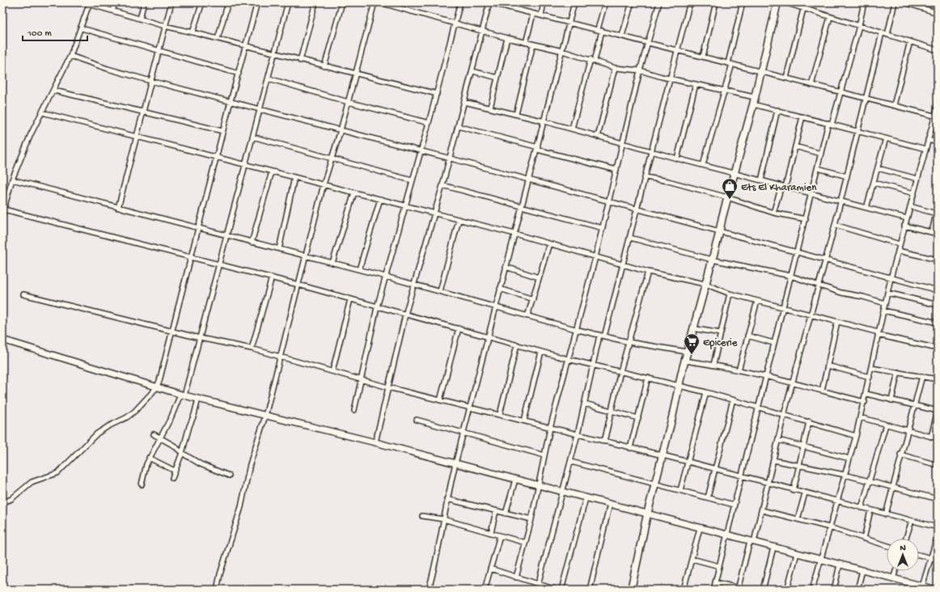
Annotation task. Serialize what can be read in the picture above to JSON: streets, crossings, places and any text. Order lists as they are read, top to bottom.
{
  "places": {
    "shop": ["Ets El Kharamien"],
    "supermarket": ["Epicerie"]
  },
  "scale_bar": "100 m",
  "north": "top"
}
